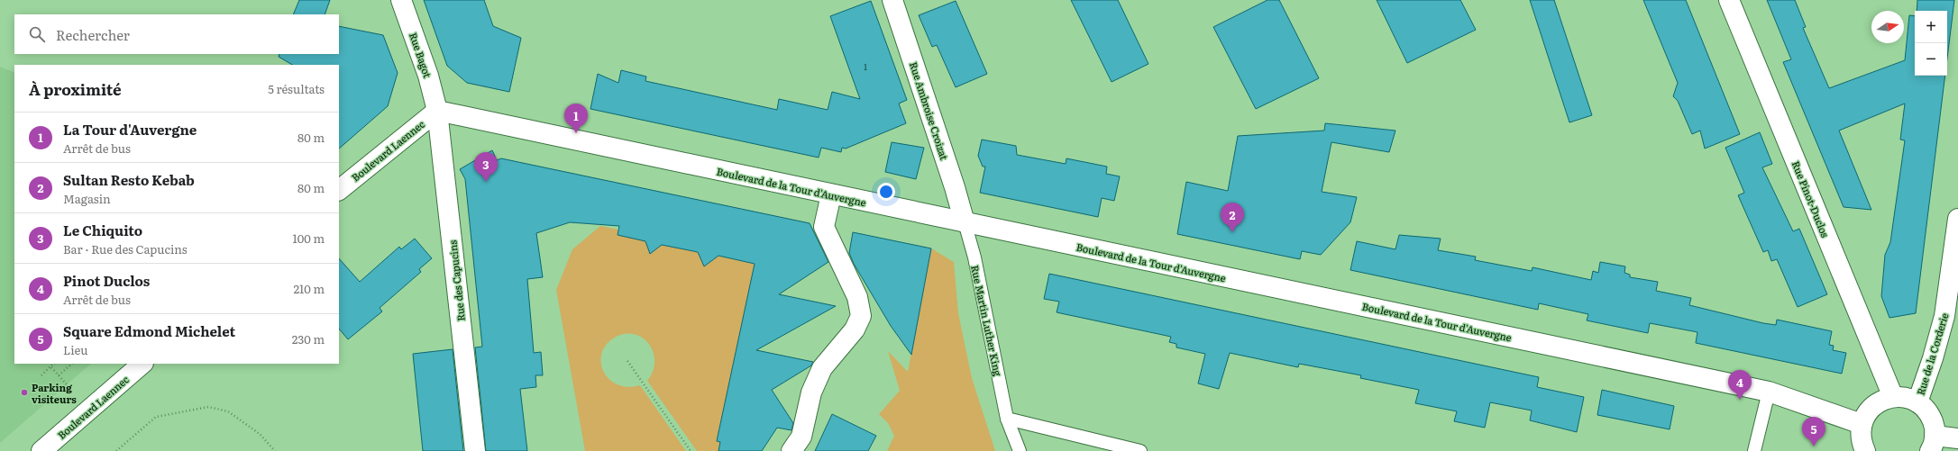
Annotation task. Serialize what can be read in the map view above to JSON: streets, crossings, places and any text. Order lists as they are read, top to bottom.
{
  "streets": {
    "street": [
      "Rue Bagot",
      "Rue Ambroise Croizat",
      "Boulevard Laennec",
      "Boulevard de la Tour d'Auvergne",
      "Rue Pinot-Duclos",
      "Rue des Capucins",
      "Rue de la Corderie"
    ],
    "lane": ["Rue Martin Luther King"]
  },
  "crossings": [
    ["Rue Bagot", "Boulevard Laennec"],
    ["Rue Bagot", "Boulevard de la Tour d'Auvergne"],
    ["Rue Bagot", "Rue des Capucins"],
    ["Rue Ambroise Croizat", "Boulevard de la Tour d'Auvergne"],
    ["Rue Ambroise Croizat", "Rue Martin Luther King"],
    ["Boulevard Laennec", "Boulevard de la Tour d'Auvergne"],
    ["Boulevard Laennec", "Rue des Capucins"],
    ["Boulevard de la Tour d'Auvergne", "Rue des Capucins"],
    ["Boulevard de la Tour d'Auvergne", "Rue Martin Luther King"]
  ],
  "places": ["Parking visiteurs"],
  "house_numbers": ["1"],
  "north": "right",
  "page": {
    "map_buttons": ["+", "−"],
    "search": "Rechercher",
    "heading": ["À proximité", "5 résultats"],
    "pins": [
      "1",
      "3",
      "2",
      "4",
      "5"
    ],
    "list": [
      {
        "mark": "1",
        "name": "La Tour d'Auvergne",
        "note": "Arrêt de bus",
        "value": "80 m"
      },
      {
        "mark": "2",
        "name": "Sultan Resto Kebab",
        "note": "Magasin",
        "value": "80 m"
      },
      {
        "mark": "3",
        "name": "Le Chiquito",
        "note": "Bar · Rue des Capucins",
        "value": "100 m"
      },
      {
        "mark": "4",
        "name": "Pinot Duclos",
        "note": "Arrêt de bus",
        "value": "210 m"
      },
      {
        "mark": "5",
        "name": "Square Edmond Michelet",
        "note": "Lieu",
        "value": "230 m"
      }
    ]
  }
}
